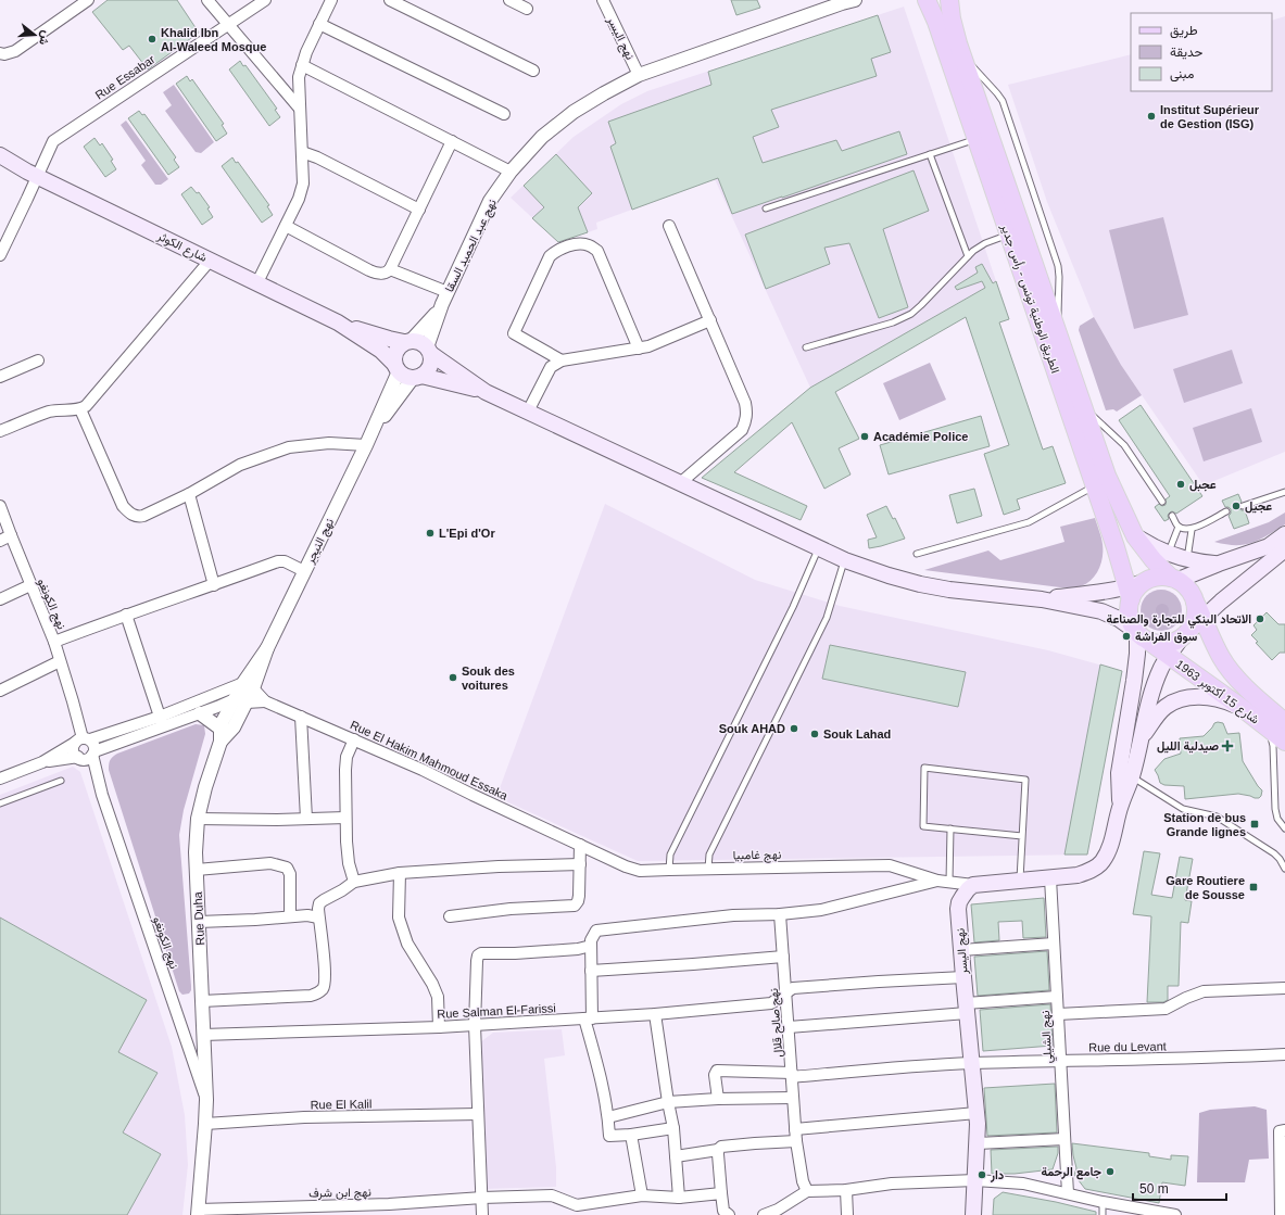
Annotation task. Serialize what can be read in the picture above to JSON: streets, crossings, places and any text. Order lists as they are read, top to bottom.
{
  "streets": {
    "main road": [
      "نهج اليسر",
      "شارع الكوثر",
      "الطريق الوطنية تونس - رأس جدير",
      "شارع 15 أكتوبر 1963"
    ],
    "street": [
      "Rue Essabar",
      "نهج عبد الحميد السقا",
      "نهج النيجر",
      "نهج الكونغو",
      "Rue El Hakim Mahmoud Essaka",
      "نهج غامبيا",
      "Rue Duha",
      "Rue Salman El-Farissi",
      "نهج صالح قلال",
      "نهج الشيلي",
      "Rue du Levant",
      "Rue El Kalil",
      "نهج ابن شرف"
    ]
  },
  "crossings": [
    ["نهج اليسر", "نهج عبد الحميد السقا"],
    ["نهج اليسر", "نهج غامبيا"],
    ["نهج اليسر", "Rue Salman El-Farissi"],
    ["نهج اليسر", "Rue du Levant"],
    ["Rue Essabar", "شارع الكوثر"],
    ["نهج عبد الحميد السقا", "شارع الكوثر"],
    ["الطريق الوطنية تونس - رأس جدير", "شارع 15 أكتوبر 1963"],
    ["نهج النيجر", "Rue Duha"],
    ["نهج الكونغو", "Rue Duha"],
    ["Rue El Hakim Mahmoud Essaka", "نهج غامبيا"],
    ["Rue Duha", "Rue Salman El-Farissi"],
    ["Rue Duha", "Rue El Kalil"],
    ["Rue Duha", "نهج ابن شرف"],
    ["Rue Salman El-Farissi", "نهج صالح قلال"],
    ["نهج صالح قلال", "Rue du Levant"],
    ["نهج الشيلي", "Rue du Levant"]
  ],
  "places": {
    "other": [
      "Khalid Ibn Al-Waleed Mosque",
      "Institut Supérieur de Gestion (ISG)",
      "Académie Police",
      "عجبل",
      "عجيل",
      "L'Epi d'Or",
      "الاتحاد البنكي للتجارة والصناعة",
      "سوق الفراشة",
      "Souk des voitures",
      "Souk AHAD",
      "Souk Lahad",
      "جامع الرحمة",
      "دار"
    ],
    "health": ["صيدلية الليل"],
    "transit": ["Station de bus Grande lignes", "Gare Routiere de Sousse"]
  },
  "legend": ["طريق", "حديقة", "مبنى"],
  "scale_bar": "50 m",
  "north": "right"
}
